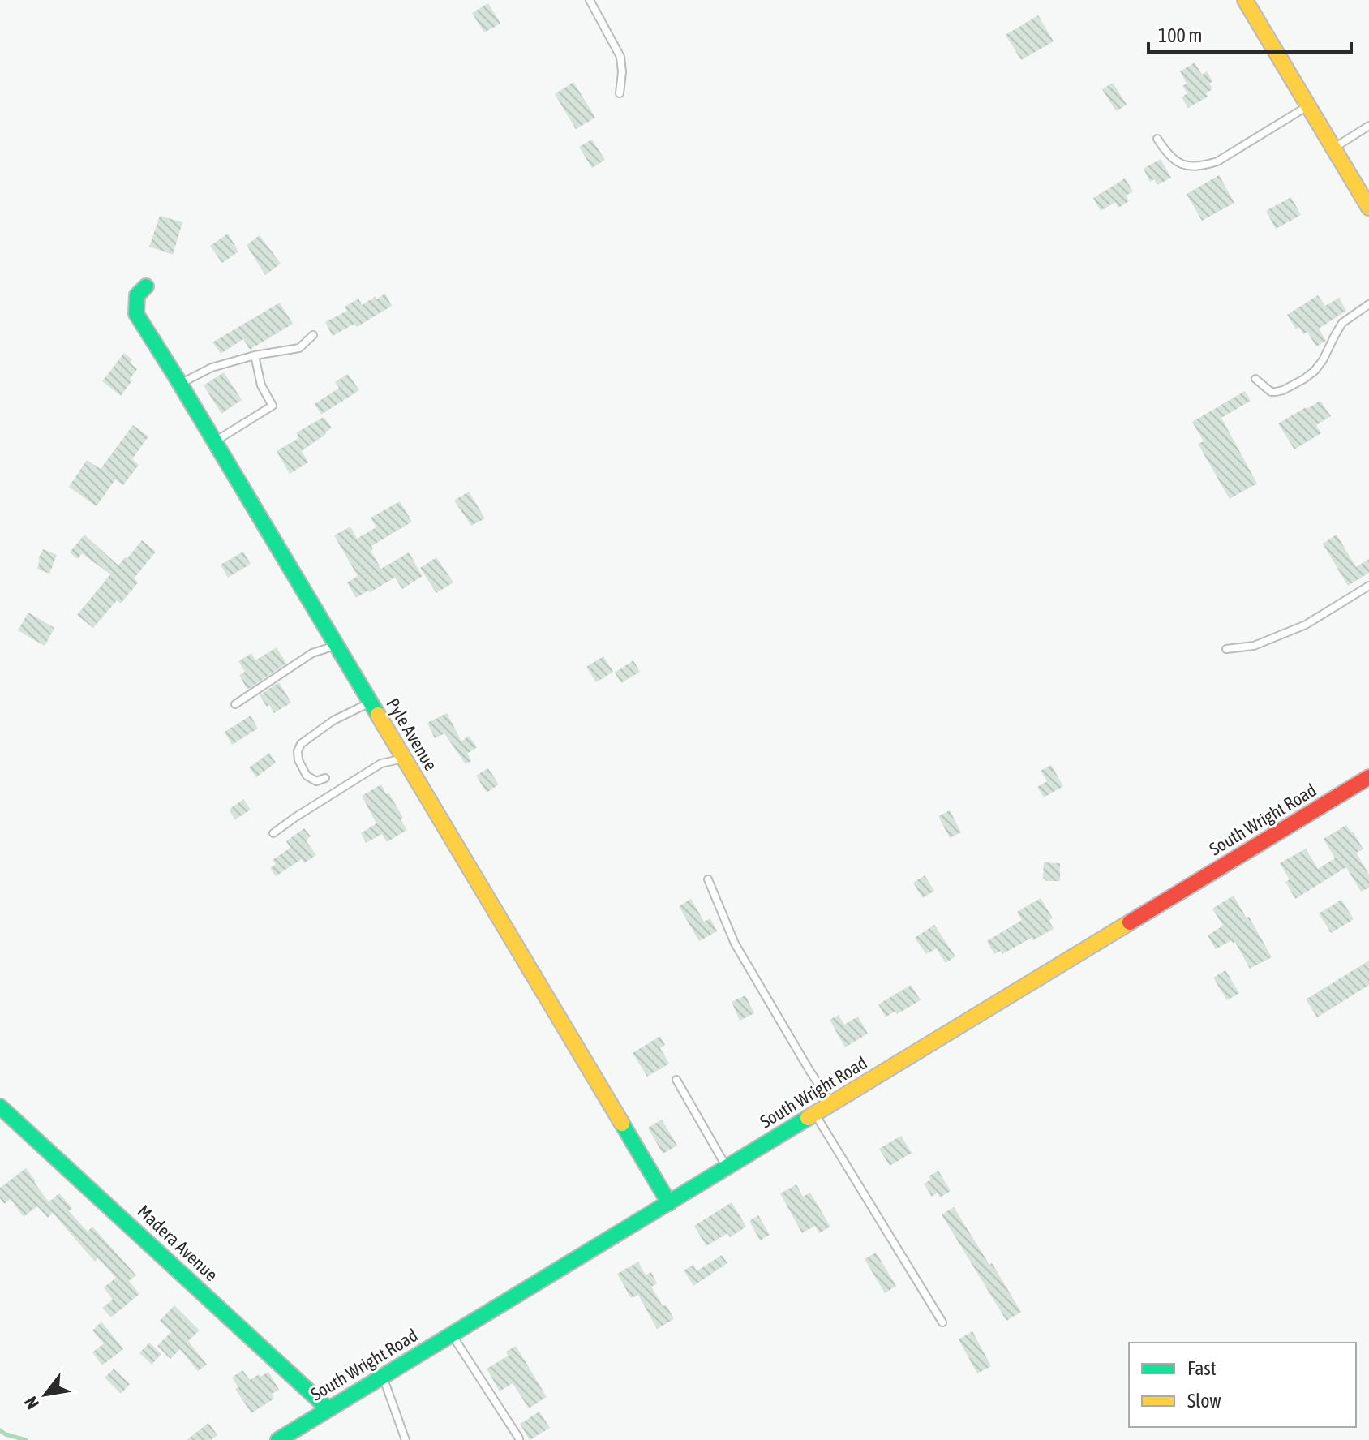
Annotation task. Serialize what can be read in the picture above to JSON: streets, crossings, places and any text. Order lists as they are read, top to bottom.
{
  "streets": {
    "street": ["Pyle Avenue", "South Wright Road", "Madera Avenue"]
  },
  "crossings": [
    ["Pyle Avenue", "South Wright Road"],
    ["South Wright Road", "Madera Avenue"]
  ],
  "legend": ["Fast", "Slow"],
  "scale_bar": "100 m",
  "north": "bottom left"
}
